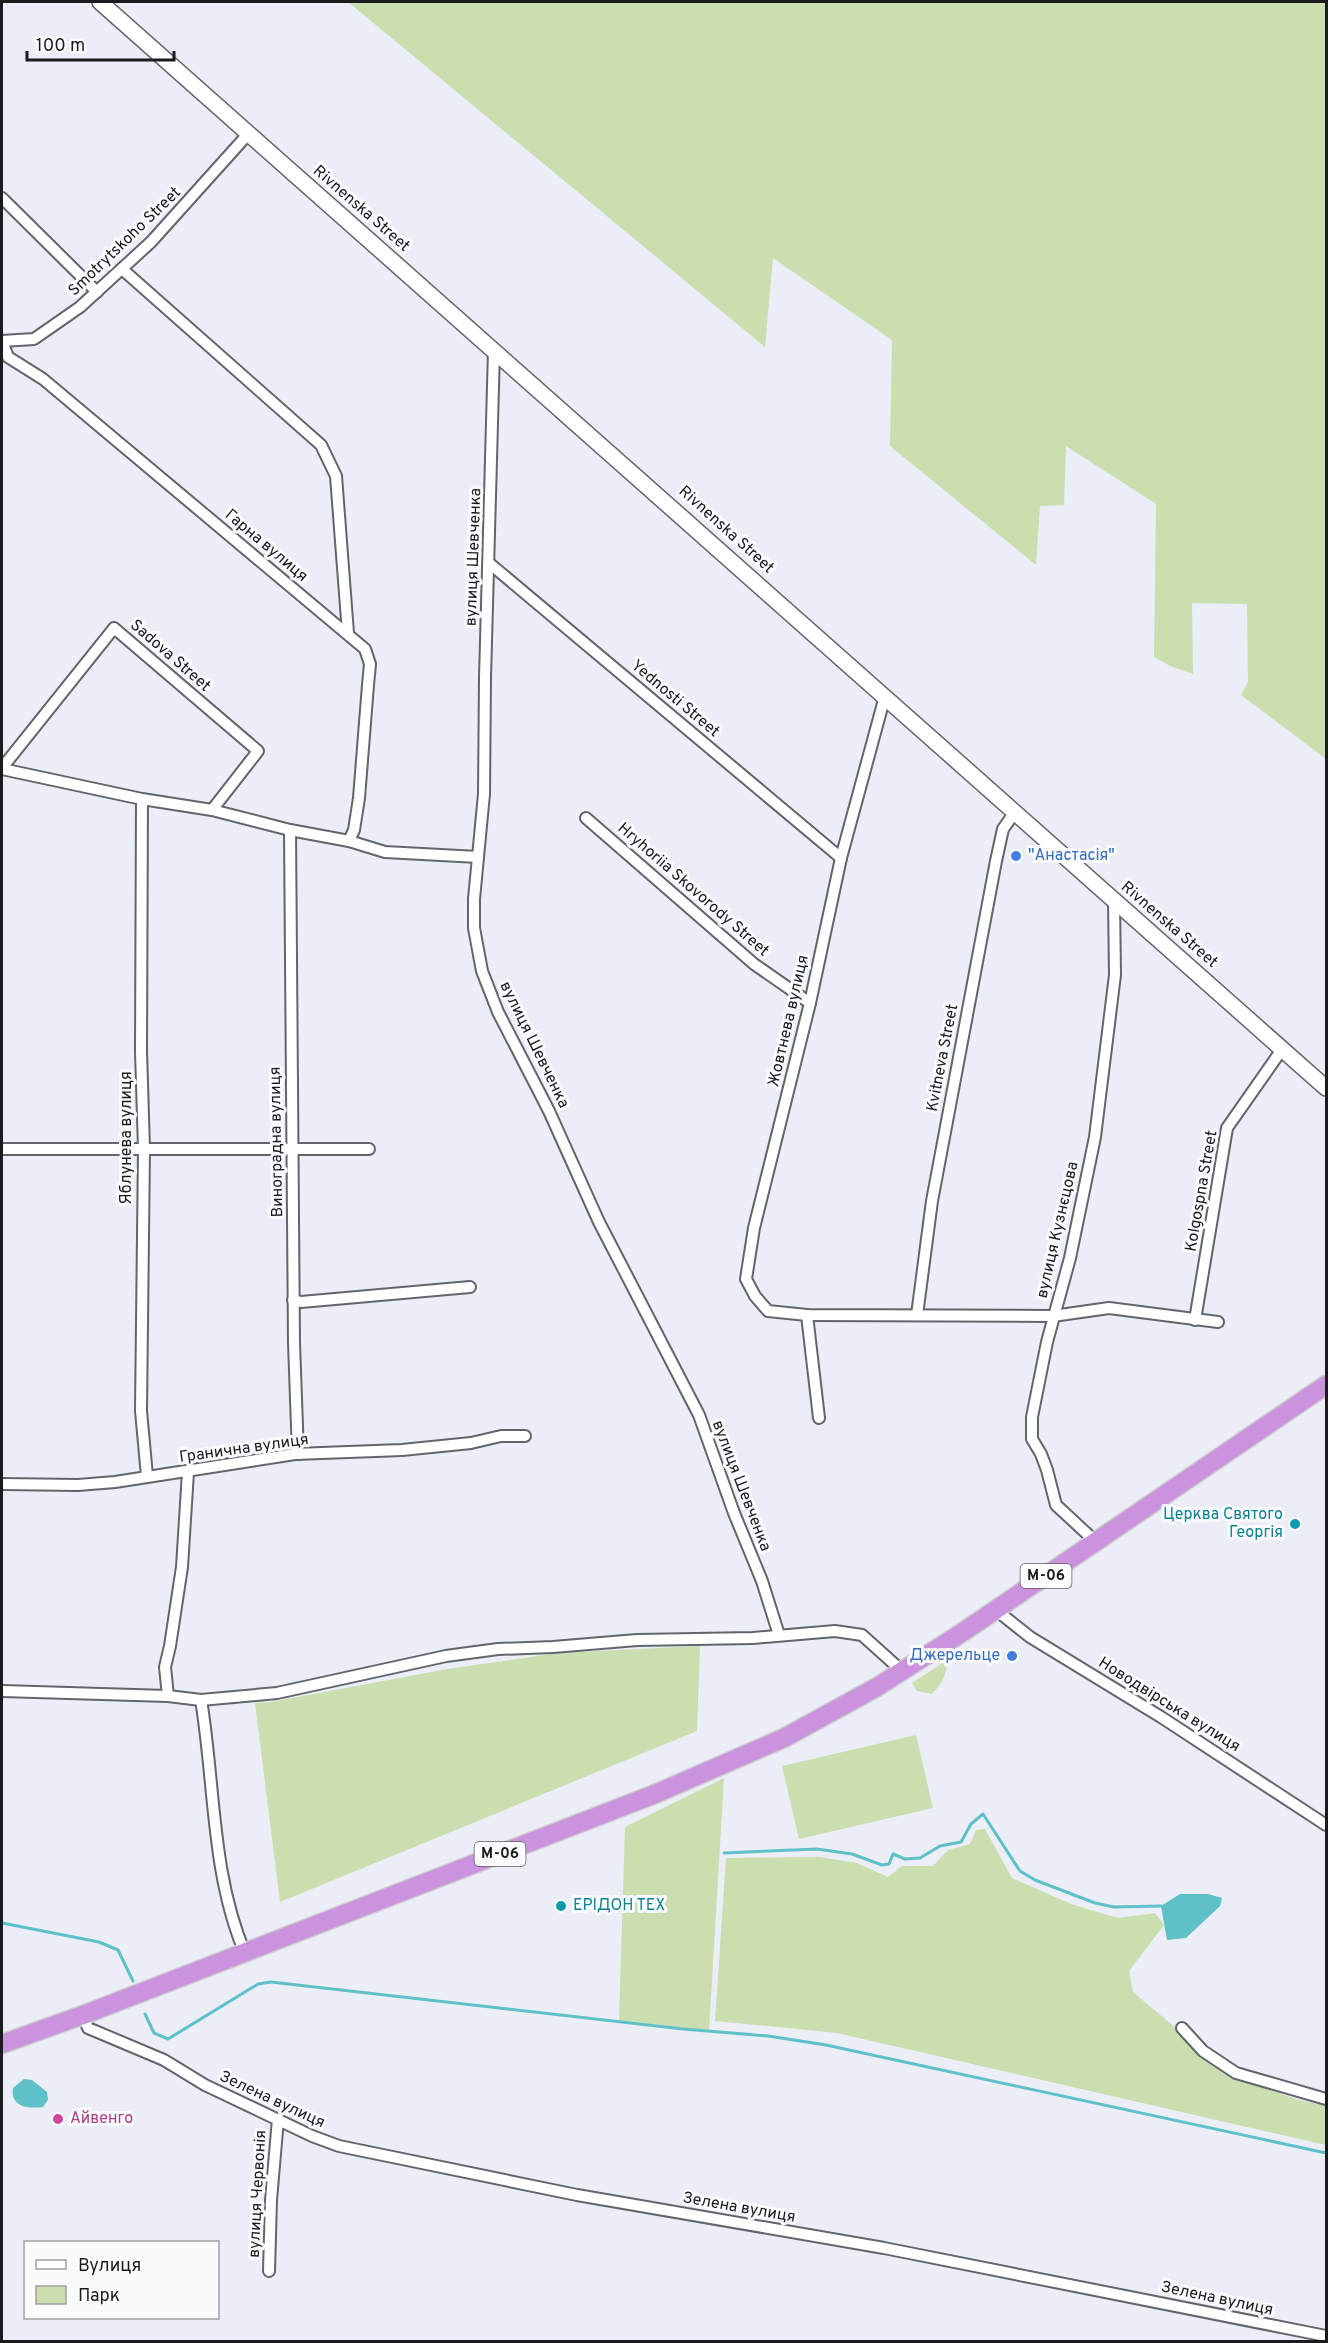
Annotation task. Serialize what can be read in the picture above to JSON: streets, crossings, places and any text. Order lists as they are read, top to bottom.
{
  "streets": {
    "highway": ["М-06"],
    "main road": ["Rivnenska Street"],
    "street": [
      "Smotrytskoho Street",
      "Гарна вулиця",
      "вулиця Шевченка",
      "Sadova Street",
      "Yednosti Street",
      "Hryhoriia Skovorody Street",
      "Жовтнева вулиця",
      "Kvitneva Street",
      "Яблунева вулиця",
      "Виноградна вулиця",
      "Kolgospna Street",
      "вулиця Кузнєцова",
      "Гранична вулиця",
      "Новодвірська вулиця",
      "Зелена вулиця",
      "вулиця Червонія"
    ]
  },
  "crossings": [
    ["Rivnenska Street", "Smotrytskoho Street"],
    ["Rivnenska Street", "вулиця Шевченка"],
    ["Rivnenska Street", "Жовтнева вулиця"],
    ["Rivnenska Street", "Kvitneva Street"],
    ["Rivnenska Street", "Kolgospna Street"],
    ["Rivnenska Street", "вулиця Кузнєцова"],
    ["Smotrytskoho Street", "Гарна вулиця"],
    ["вулиця Шевченка", "Yednosti Street"],
    ["Yednosti Street", "Жовтнева вулиця"],
    ["Hryhoriia Skovorody Street", "Жовтнева вулиця"],
    ["Жовтнева вулиця", "Kvitneva Street"],
    ["Жовтнева вулиця", "Kolgospna Street"],
    ["Жовтнева вулиця", "вулиця Кузнєцова"],
    ["Яблунева вулиця", "Гранична вулиця"],
    ["Виноградна вулиця", "Гранична вулиця"],
    ["вулиця Кузнєцова", "М-06"],
    ["М-06", "Новодвірська вулиця"],
    ["М-06", "Зелена вулиця"],
    ["Зелена вулиця", "вулиця Червонія"]
  ],
  "places": [
    "\"Анастасія\"",
    "Церква Святого Георгія",
    "Джерельце",
    "ЕРІДОН ТЕХ",
    "Айвенго"
  ],
  "legend": ["Вулиця", "Парк"],
  "scale_bar": "100 m"
}
